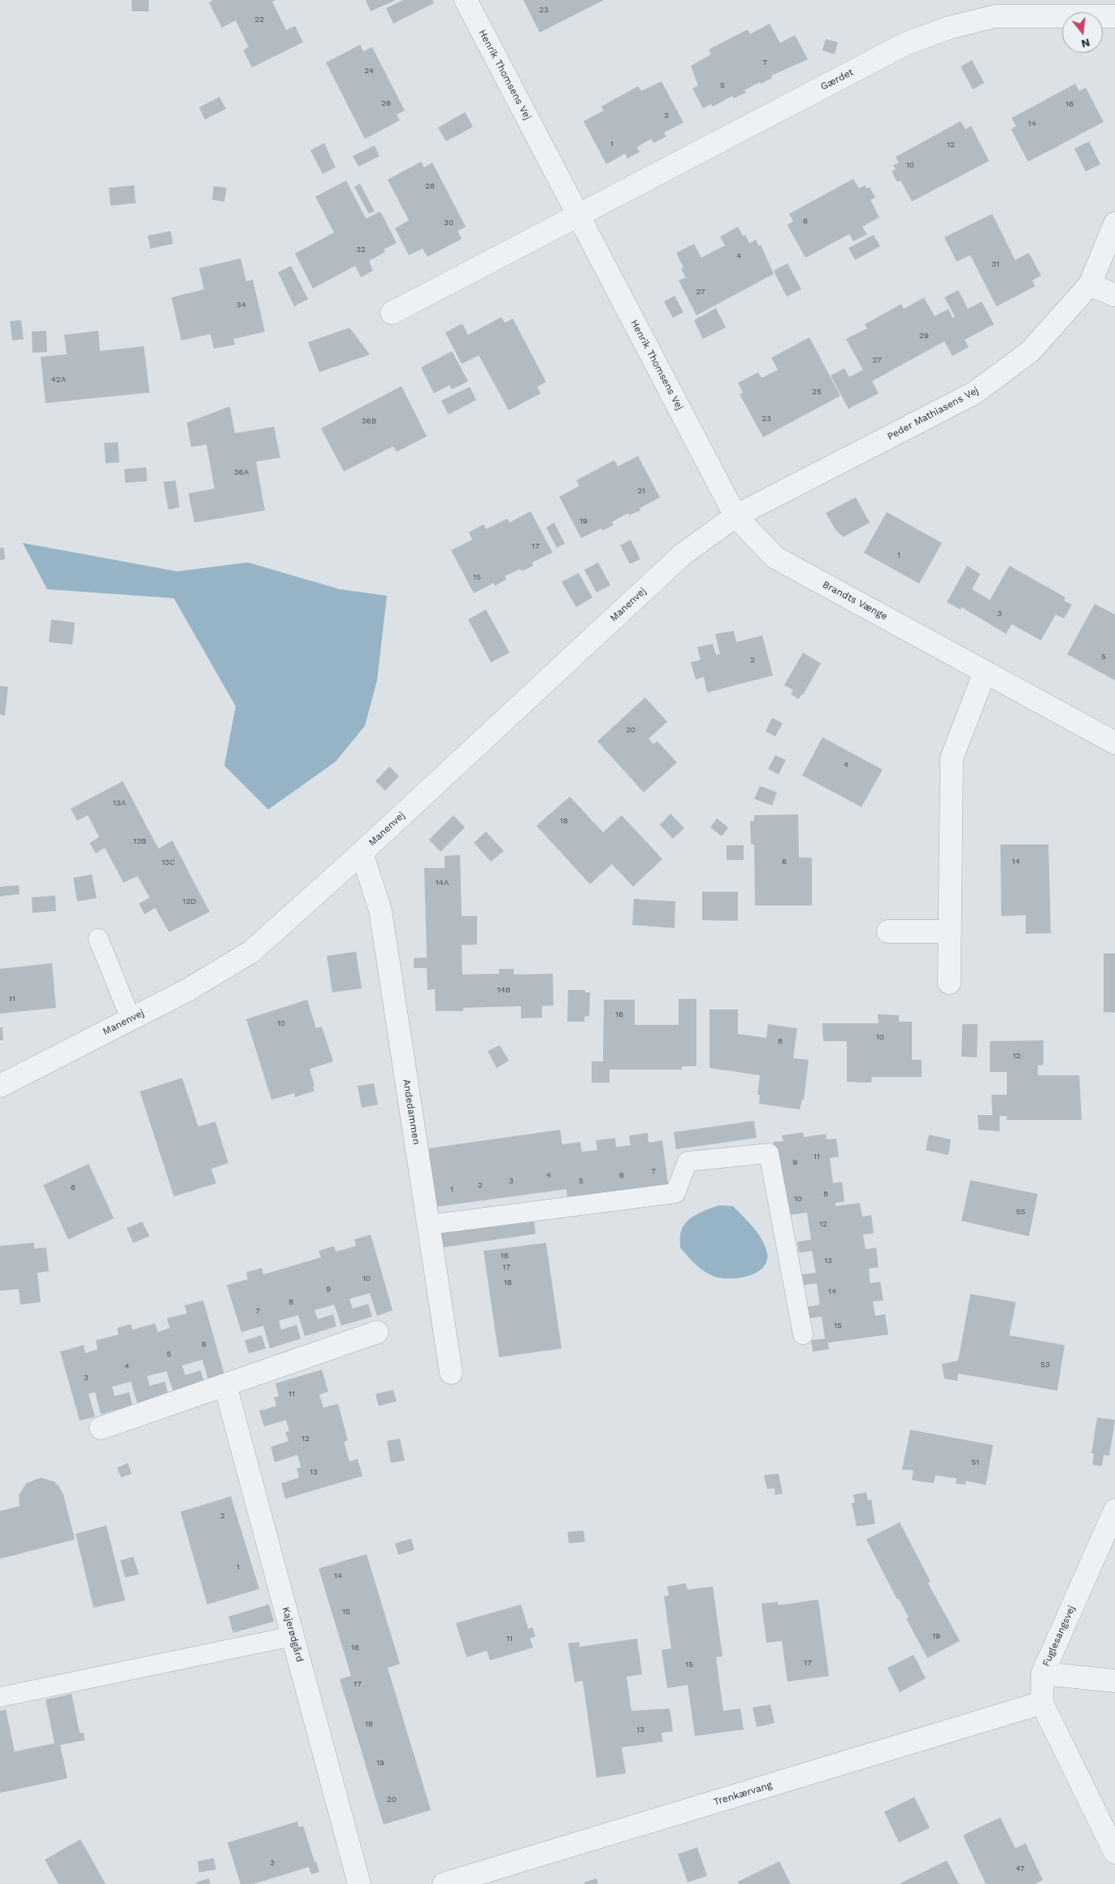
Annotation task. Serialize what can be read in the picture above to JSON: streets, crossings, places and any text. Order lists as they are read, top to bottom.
{
  "streets": {
    "street": [
      "Henrik Thomsens Vej",
      "Gærdet",
      "Peder Mathiasens Vej",
      "Brandts Vænge",
      "Manenvej",
      "Andedammen",
      "Kajerødgård",
      "Fuglesangsvej",
      "Trenkærvang"
    ]
  },
  "crossings": [
    ["Henrik Thomsens Vej", "Gærdet"],
    ["Henrik Thomsens Vej", "Peder Mathiasens Vej"],
    ["Henrik Thomsens Vej", "Brandts Vænge"],
    ["Henrik Thomsens Vej", "Manenvej"],
    ["Peder Mathiasens Vej", "Brandts Vænge"],
    ["Peder Mathiasens Vej", "Manenvej"],
    ["Brandts Vænge", "Manenvej"],
    ["Manenvej", "Andedammen"],
    ["Fuglesangsvej", "Trenkærvang"]
  ],
  "house_numbers": [
    "23",
    "22",
    "7",
    "24",
    "5",
    "26",
    "16",
    "3",
    "14",
    "1",
    "12",
    "10",
    "28",
    "6",
    "30",
    "32",
    "4",
    "31",
    "27",
    "34",
    "29",
    "27",
    "42A",
    "25",
    "23",
    "36B",
    "36A",
    "21",
    "19",
    "17",
    "1",
    "15",
    "3",
    "5",
    "2",
    "20",
    "4",
    "13A",
    "18",
    "13B",
    "6",
    "14",
    "13C",
    "14A",
    "13D",
    "14B",
    "11",
    "16",
    "10",
    "10",
    "8",
    "12",
    "11",
    "9",
    "7",
    "4",
    "6",
    "3",
    "5",
    "2",
    "6",
    "1",
    "8",
    "10",
    "55",
    "12",
    "16",
    "13",
    "17",
    "10",
    "18",
    "9",
    "14",
    "8",
    "7",
    "15",
    "6",
    "5",
    "53",
    "4",
    "3",
    "11",
    "12",
    "51",
    "13",
    "2",
    "1",
    "14",
    "15",
    "19",
    "11",
    "16",
    "17",
    "15",
    "17",
    "18",
    "13",
    "19",
    "20",
    "3",
    "47"
  ],
  "north": "bottom"
}
